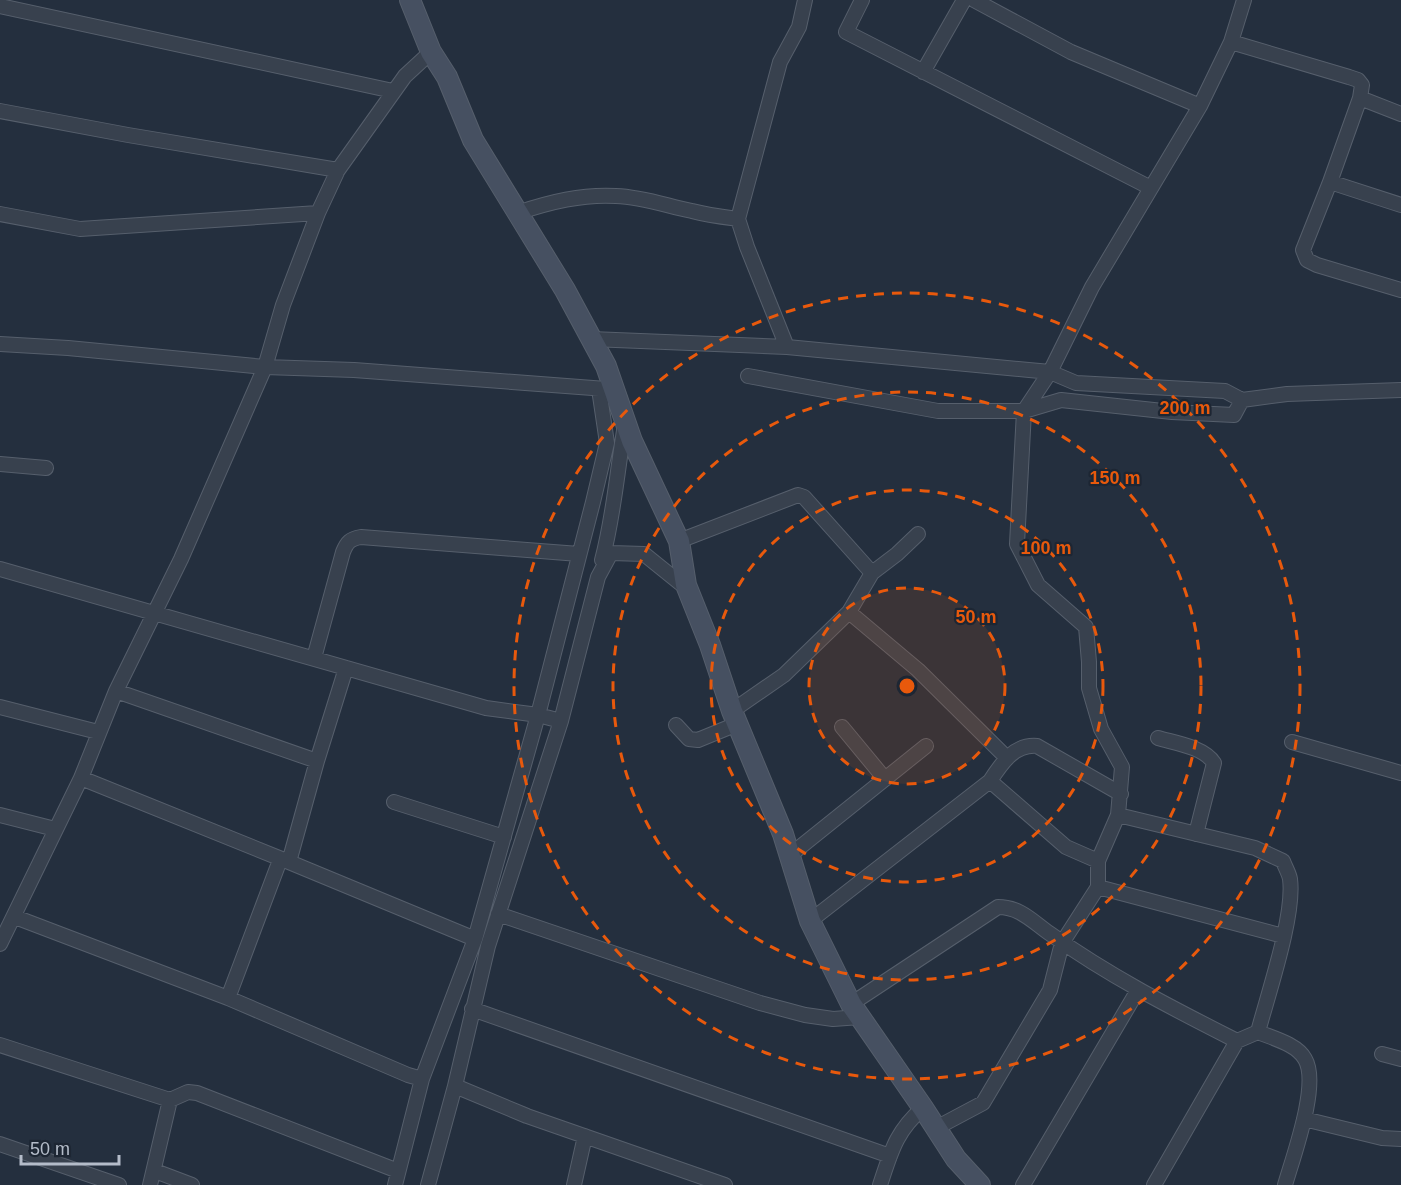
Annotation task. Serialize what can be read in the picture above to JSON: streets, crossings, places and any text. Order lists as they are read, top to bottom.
{
  "scale_bar": "50 m",
  "rings": [
    "200 m",
    "150 m",
    "100 m",
    "50 m"
  ]
}
